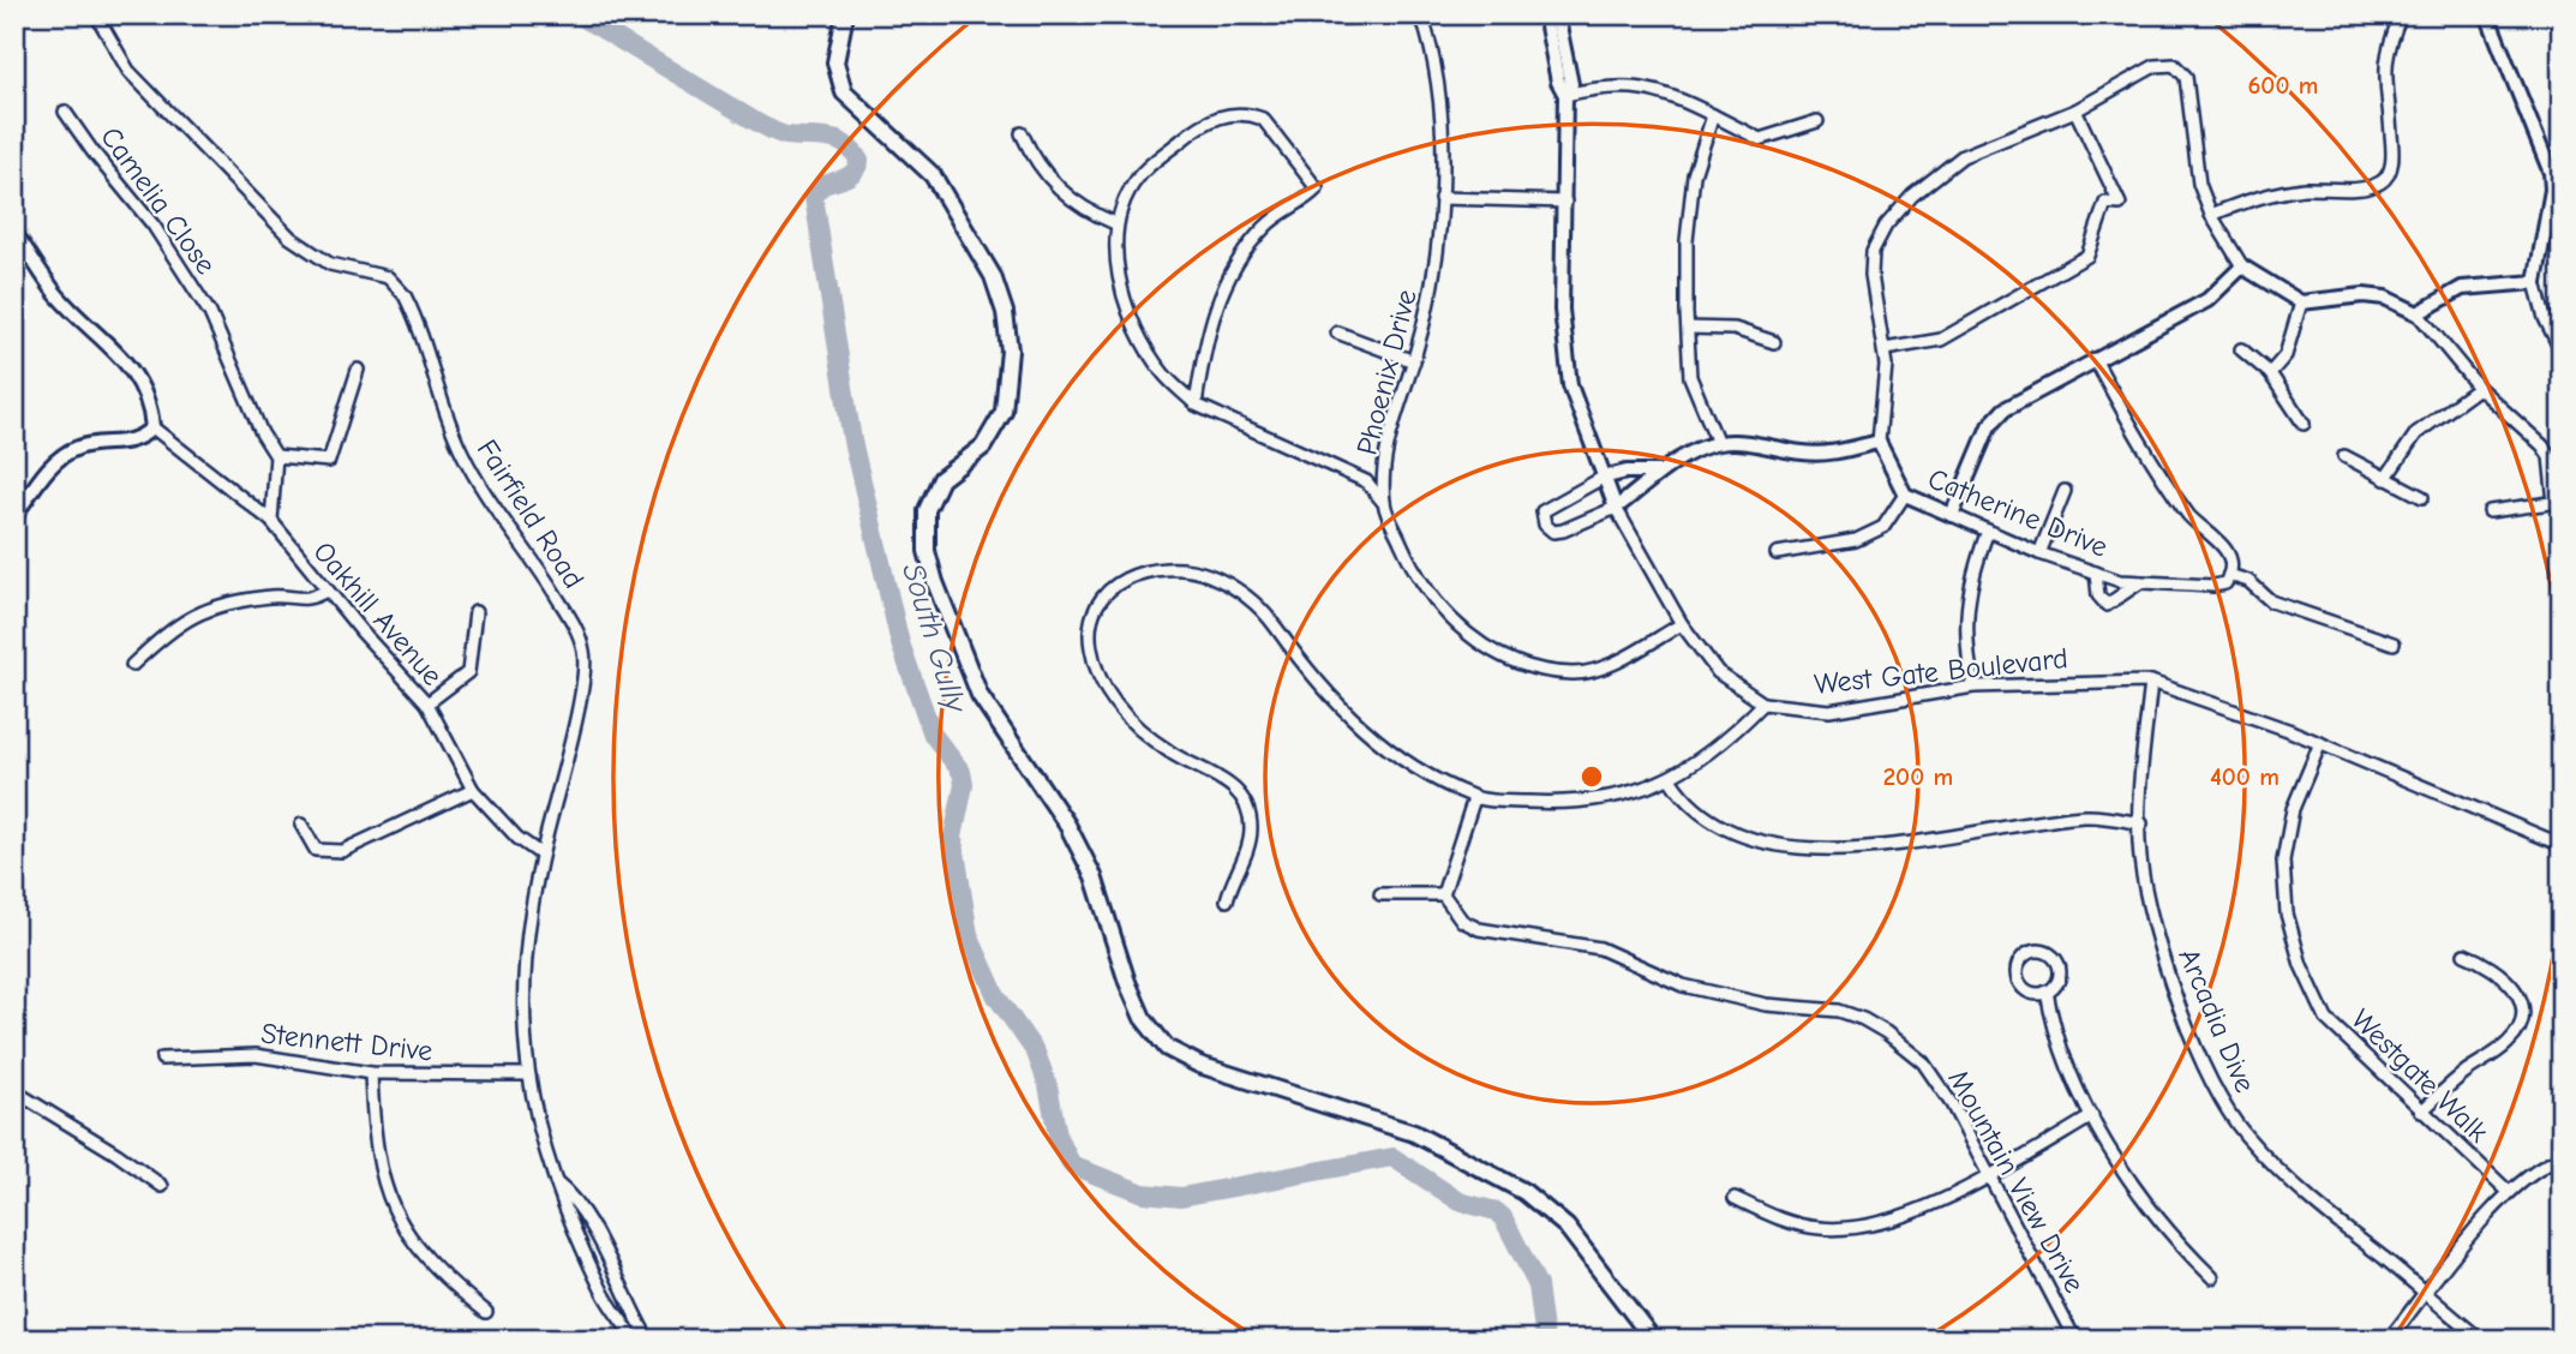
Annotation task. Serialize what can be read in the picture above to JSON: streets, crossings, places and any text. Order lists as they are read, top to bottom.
{
  "streets": {
    "street": [
      "Camelia Close",
      "Phoenix Drive",
      "Catherine Drive",
      "Fairfield Road",
      "Oakhill Avenue",
      "West Gate Boulevard",
      "Arcadia Dive",
      "Stennett Drive",
      "Westgate Walk",
      "Mountain View Drive"
    ]
  },
  "crossings": [
    ["Phoenix Drive", "West Gate Boulevard"],
    ["Fairfield Road", "Oakhill Avenue"],
    ["Fairfield Road", "Stennett Drive"],
    ["West Gate Boulevard", "Arcadia Dive"],
    ["West Gate Boulevard", "Westgate Walk"]
  ],
  "water": ["South Gully"],
  "rings": ["600 m", "200 m", "400 m"]
}
